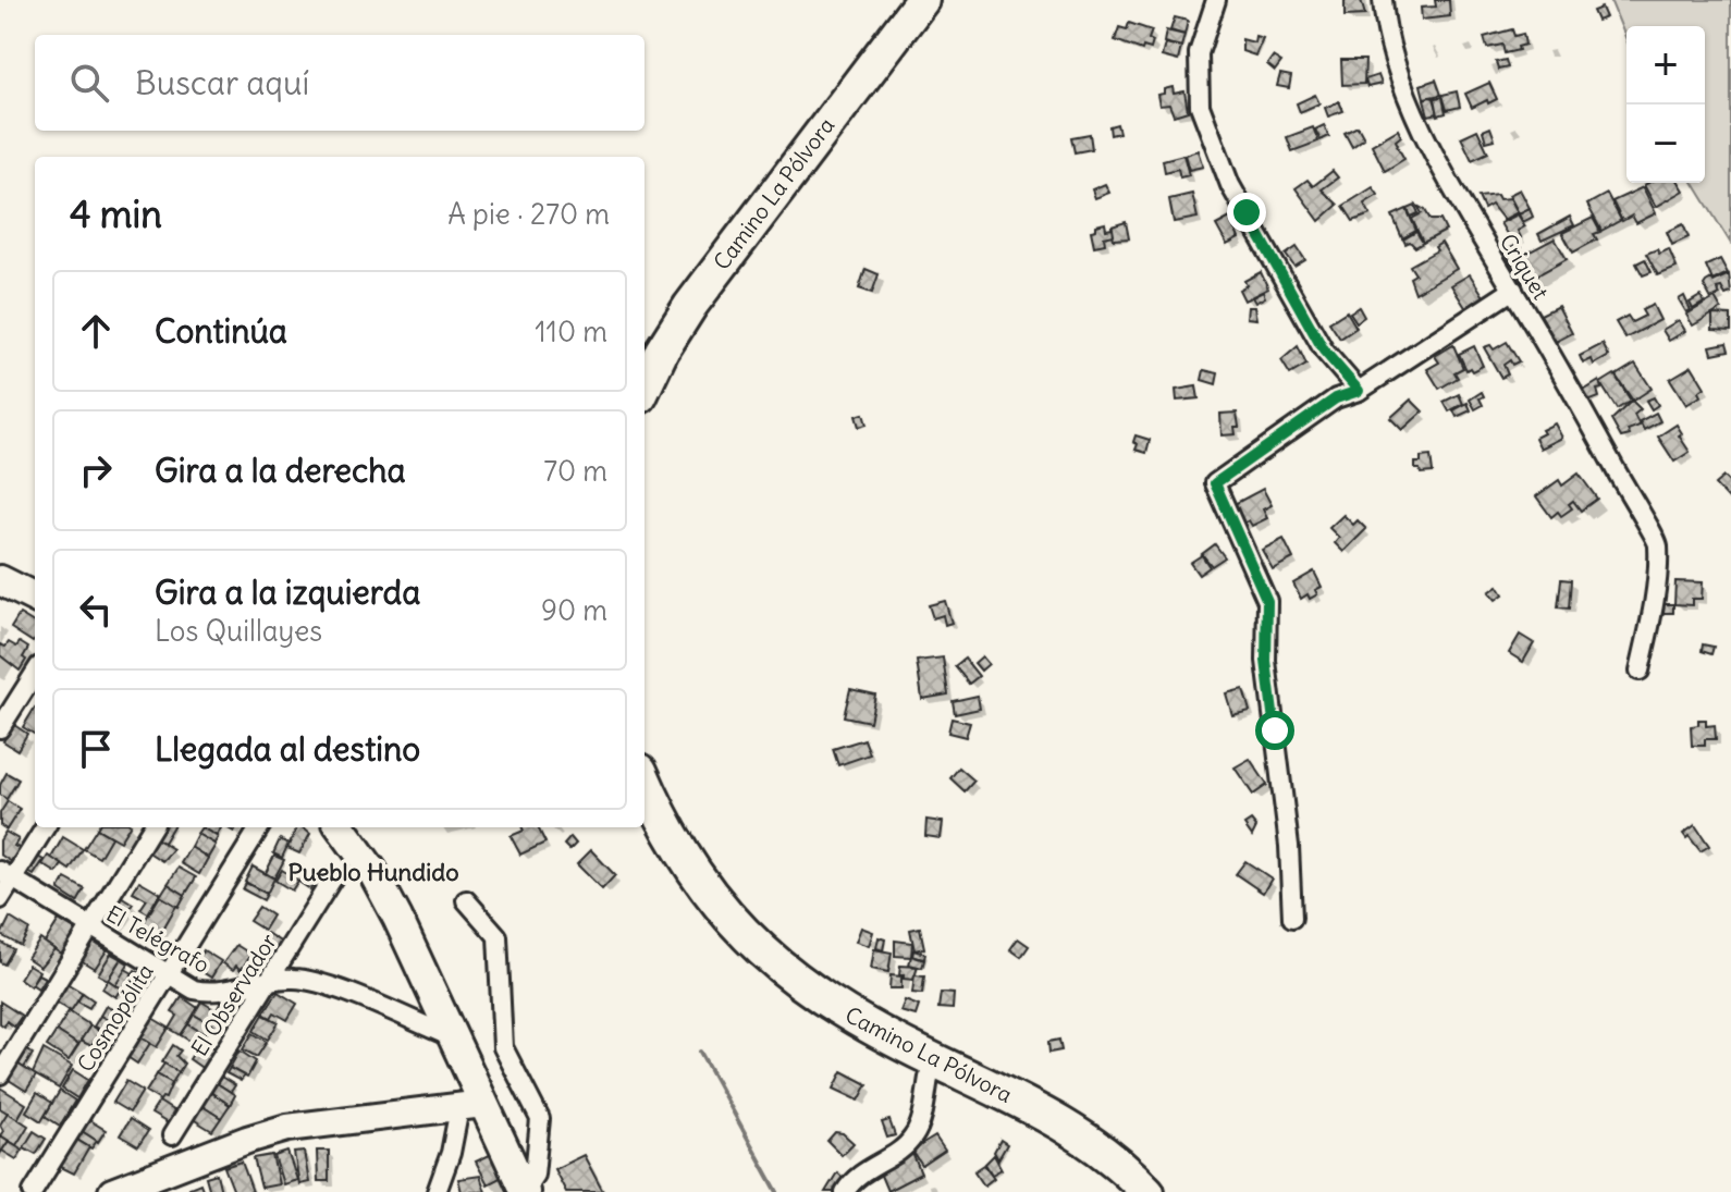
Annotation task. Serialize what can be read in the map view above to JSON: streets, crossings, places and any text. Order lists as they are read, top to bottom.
{
  "streets": {
    "highway": ["Camino La Pólvora"],
    "street": [
      "Criquet",
      "El Telégrafo",
      "El Observador",
      "Cosmopólita"
    ]
  },
  "crossings": [
    ["El Telégrafo", "El Observador"],
    ["El Telégrafo", "Cosmopólita"]
  ],
  "districts": ["Pueblo Hundido"],
  "page": {
    "map_buttons": ["+", "−"],
    "search": "Buscar aquí",
    "heading": ["4 min", "A pie · 270 m"],
    "list": [
      ["Continúa", "110 m"],
      ["Gira a la derecha", "70 m"],
      ["Gira a la izquierda", "Los Quillayes", "90 m"],
      "Llegada al destino"
    ]
  }
}
